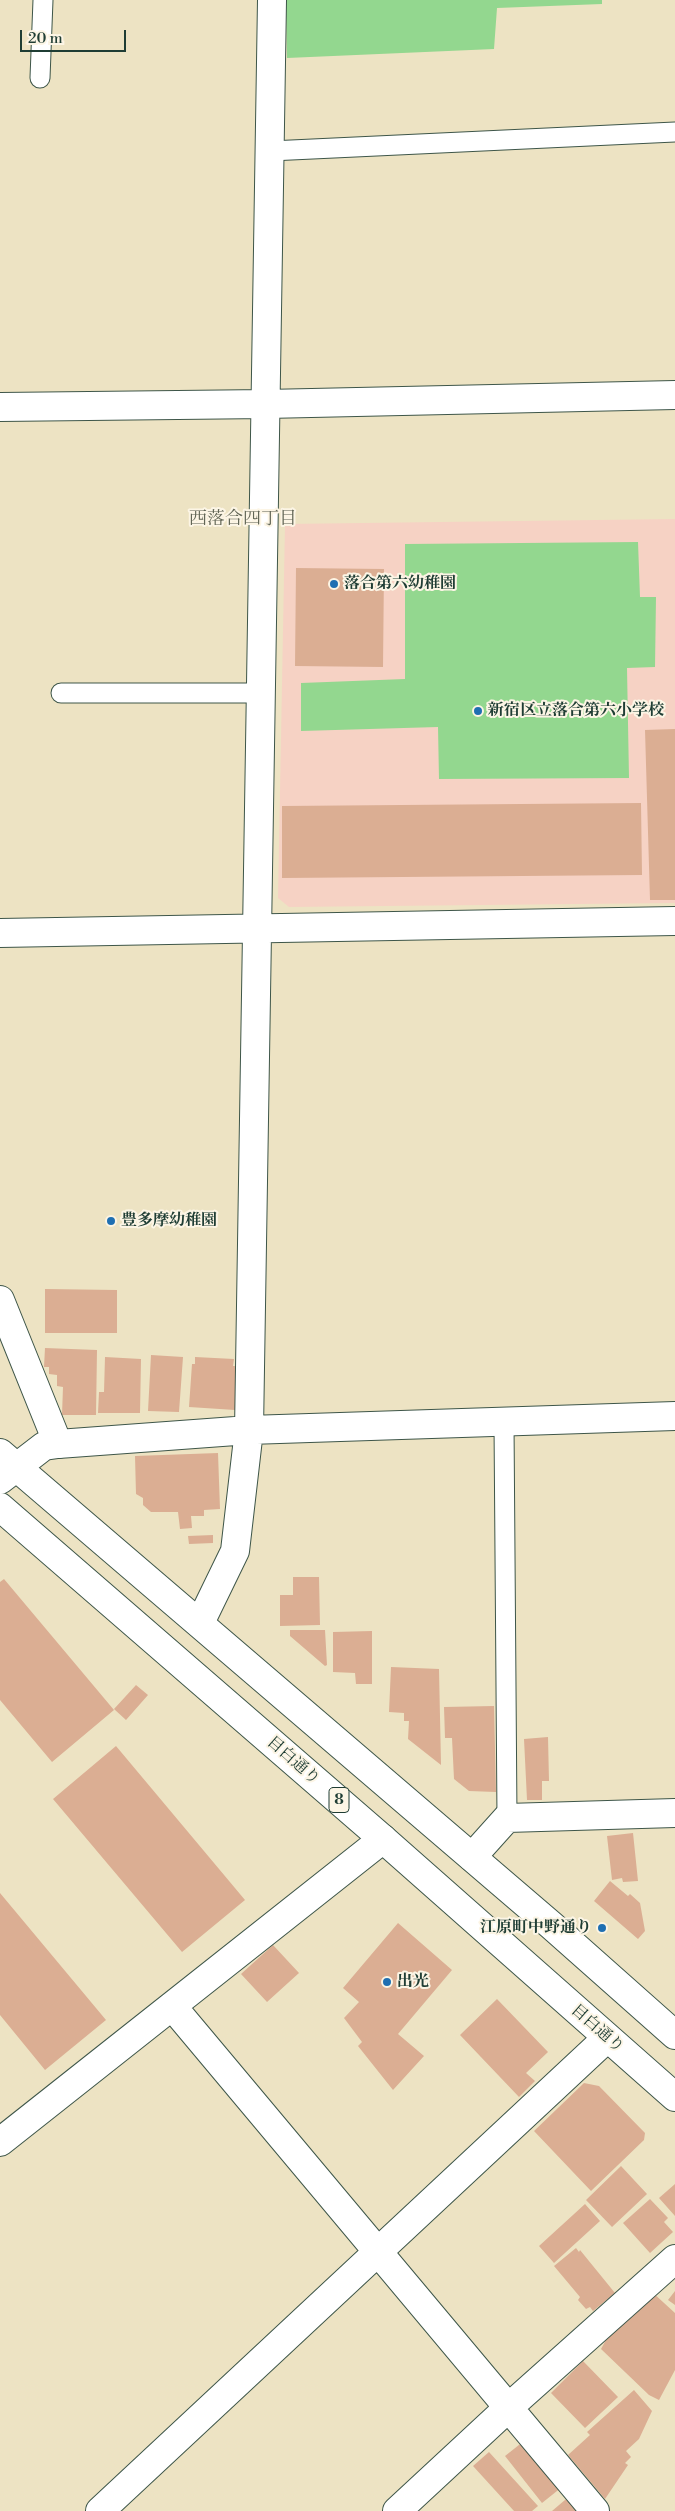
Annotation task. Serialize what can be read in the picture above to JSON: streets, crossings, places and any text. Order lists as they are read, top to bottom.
{
  "streets": {
    "street": ["目白通り", "8"]
  },
  "districts": ["西落合四丁目"],
  "places": [
    "落合第六幼稚園",
    "新宿区立落合第六小学校",
    "豊多摩幼稚園",
    "江原町中野通り",
    "出光"
  ],
  "scale_bar": "20 m"
}
